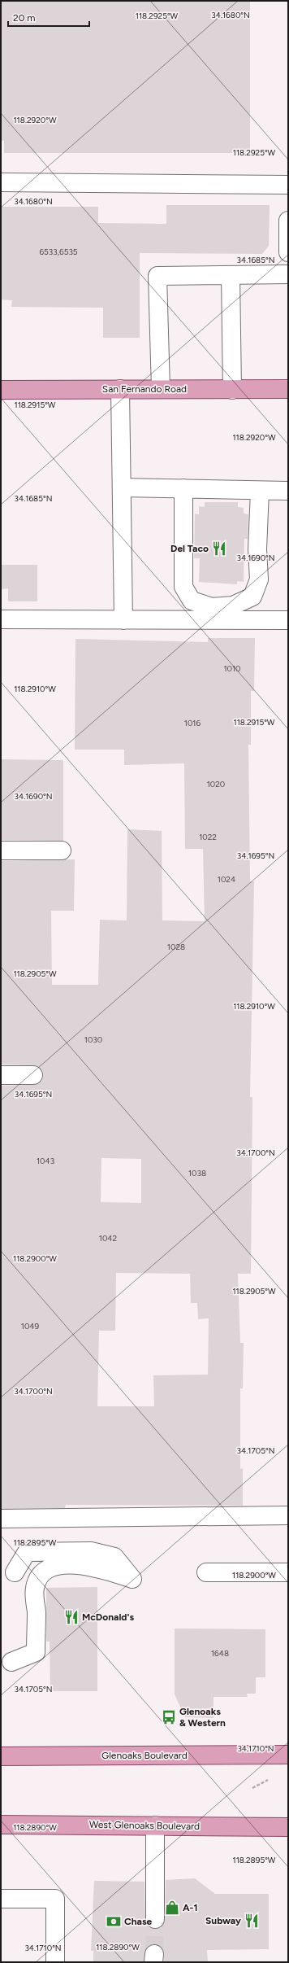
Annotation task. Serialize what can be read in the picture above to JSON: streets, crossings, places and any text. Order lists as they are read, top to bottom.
{
  "streets": {
    "main road": ["San Fernando Road", "Glenoaks Boulevard", "West Glenoaks Boulevard"]
  },
  "places": {
    "restaurant": ["Del Taco", "McDonald's", "Subway"],
    "bus stop": ["Glenoaks & Western"],
    "shop": ["A-1"],
    "bank": ["Chase"]
  },
  "house_numbers": [
    "6533,6535",
    "1010",
    "1016",
    "1020",
    "1022",
    "1024",
    "1028",
    "1030",
    "1043",
    "1038",
    "1042",
    "1049",
    "1648"
  ],
  "scale_bar": "20 m",
  "coordinates": [
    "34.1680°N",
    "118.2925°W",
    "118.2920°W",
    "34.1685°N",
    "118.2915°W",
    "34.1690°N",
    "118.2910°W",
    "34.1695°N",
    "118.2905°W",
    "34.1700°N",
    "118.2900°W",
    "34.1705°N",
    "118.2895°W",
    "34.1710°N",
    "118.2890°W"
  ]
}
